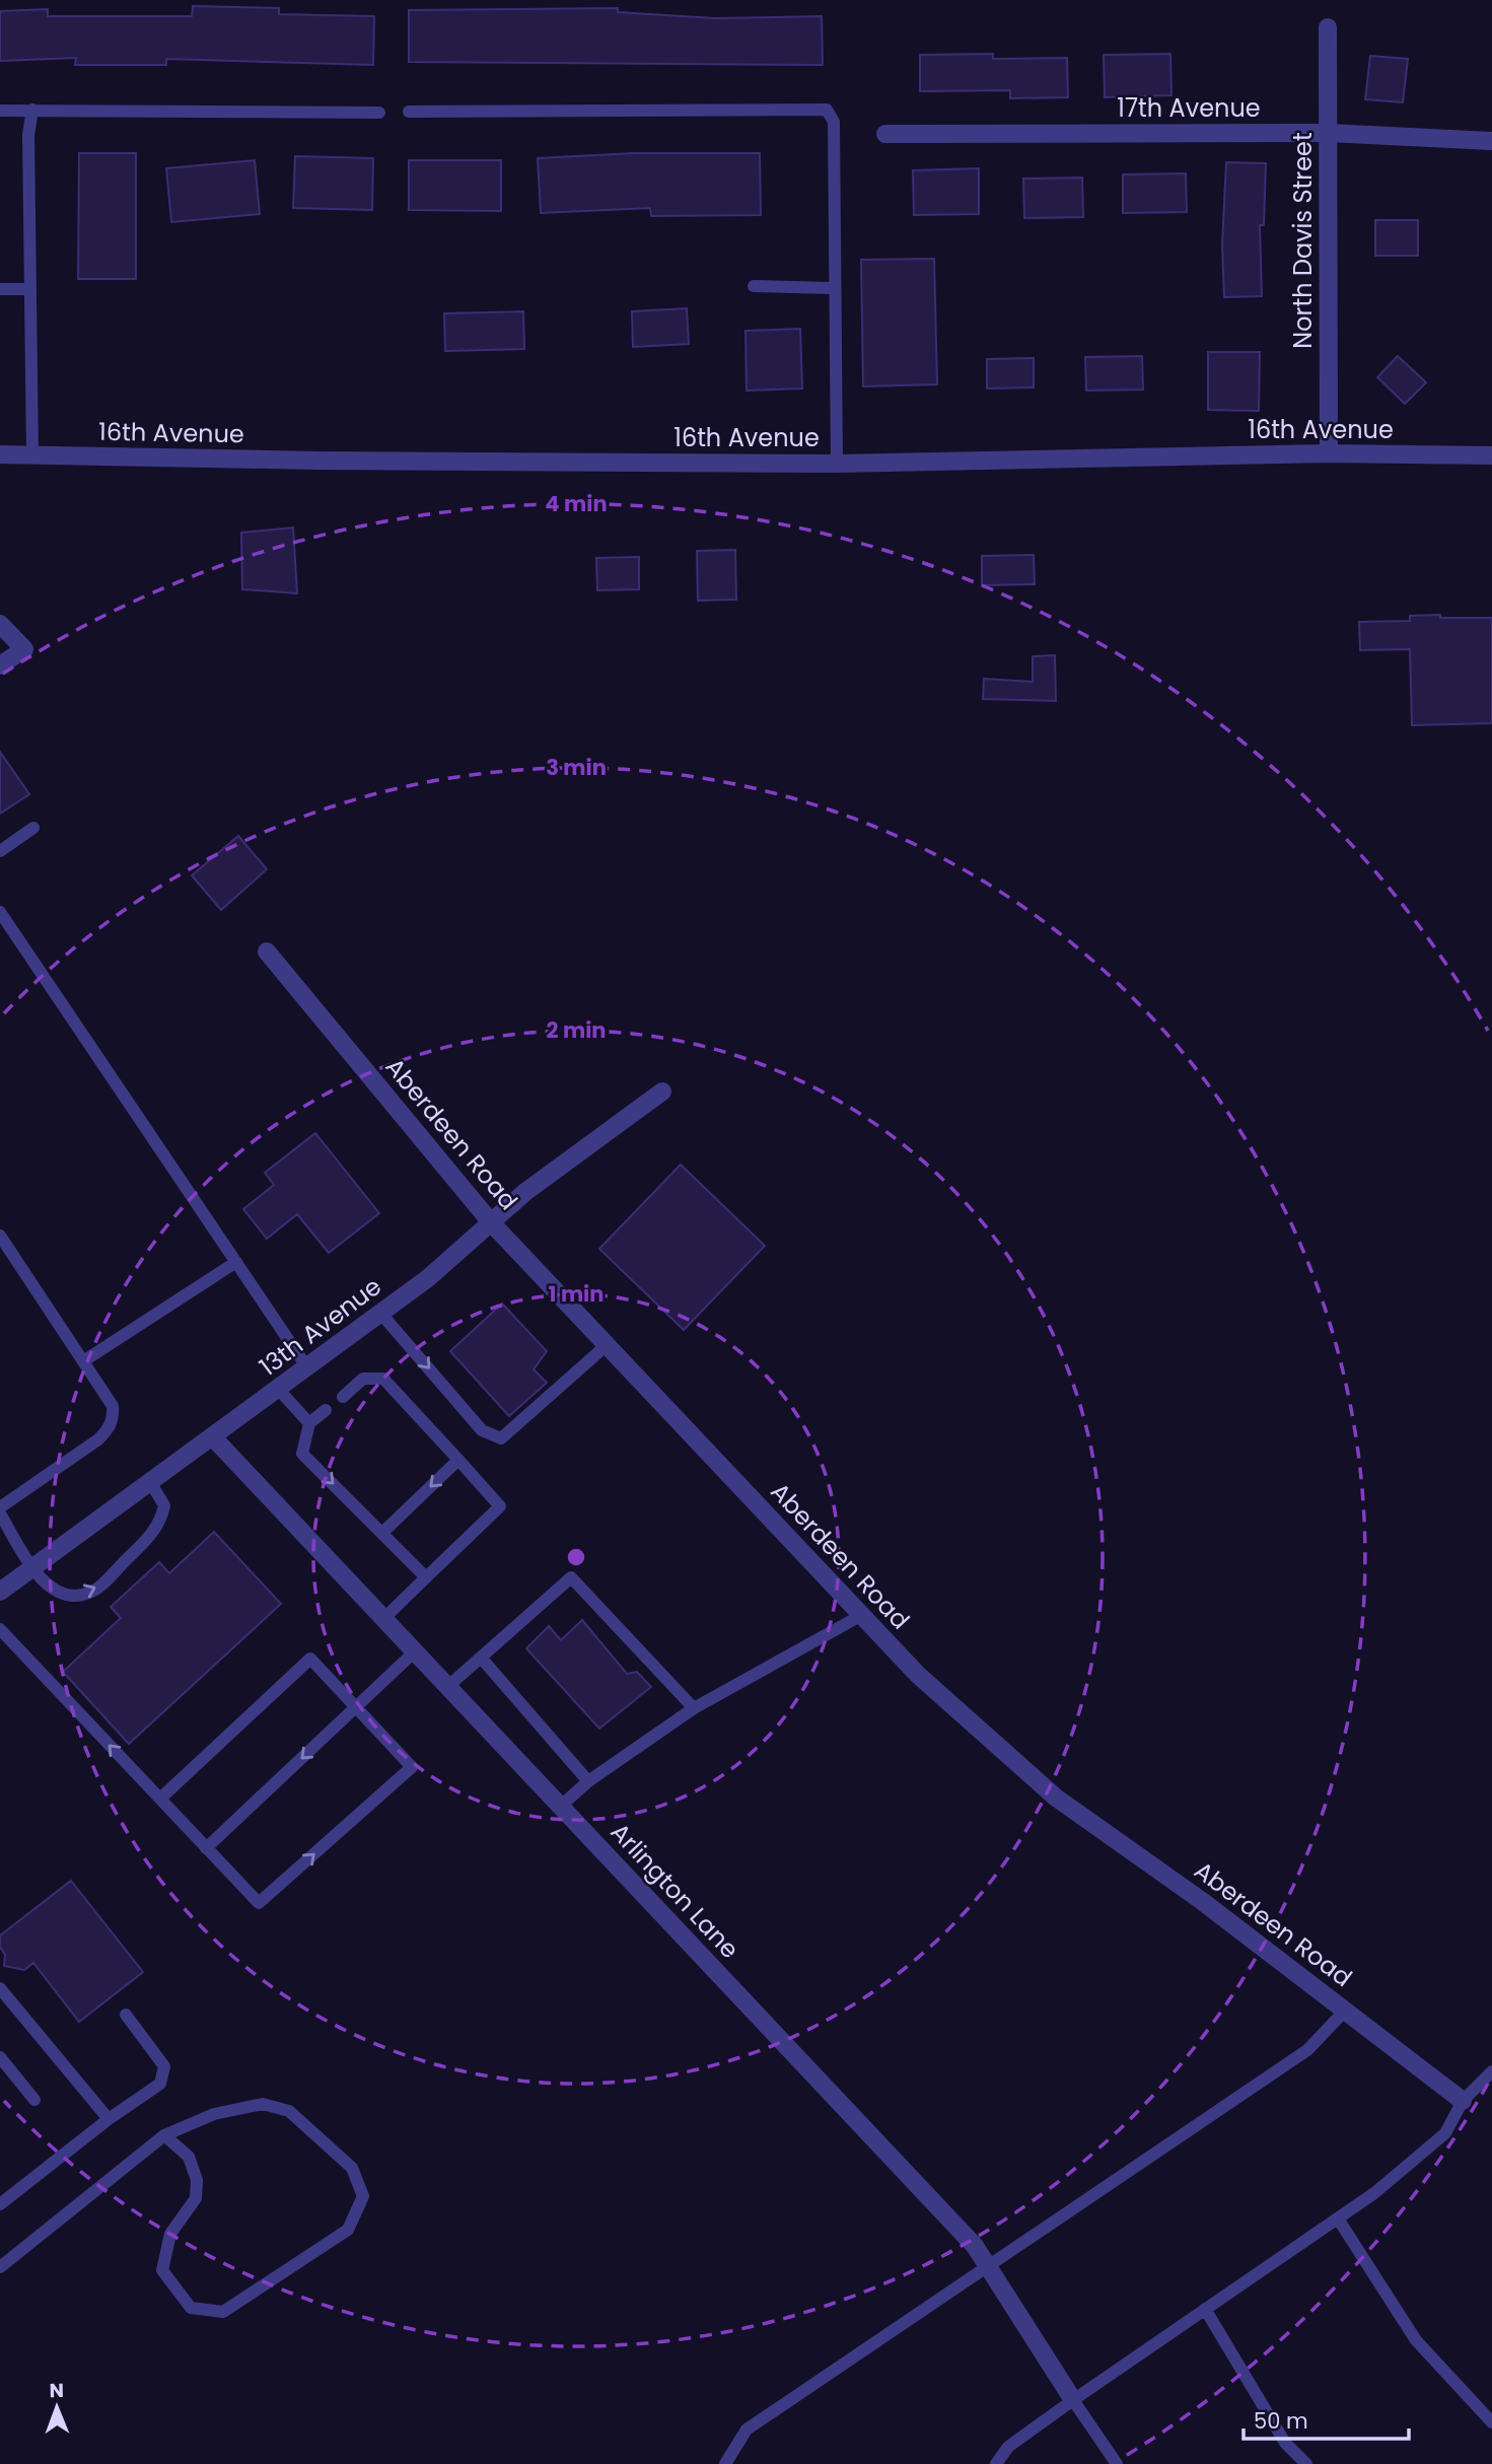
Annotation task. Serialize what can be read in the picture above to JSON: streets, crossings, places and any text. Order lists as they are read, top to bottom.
{
  "streets": {
    "street": [
      "17th Avenue",
      "North Davis Street",
      "16th Avenue",
      "Aberdeen Road",
      "13th Avenue",
      "Arlington Lane"
    ]
  },
  "crossings": [
    ["17th Avenue", "North Davis Street"],
    ["North Davis Street", "16th Avenue"],
    ["Aberdeen Road", "13th Avenue"],
    ["13th Avenue", "Arlington Lane"]
  ],
  "scale_bar": "50 m",
  "north": "top",
  "rings": [
    "4 min",
    "3 min",
    "2 min",
    "1 min"
  ]
}
